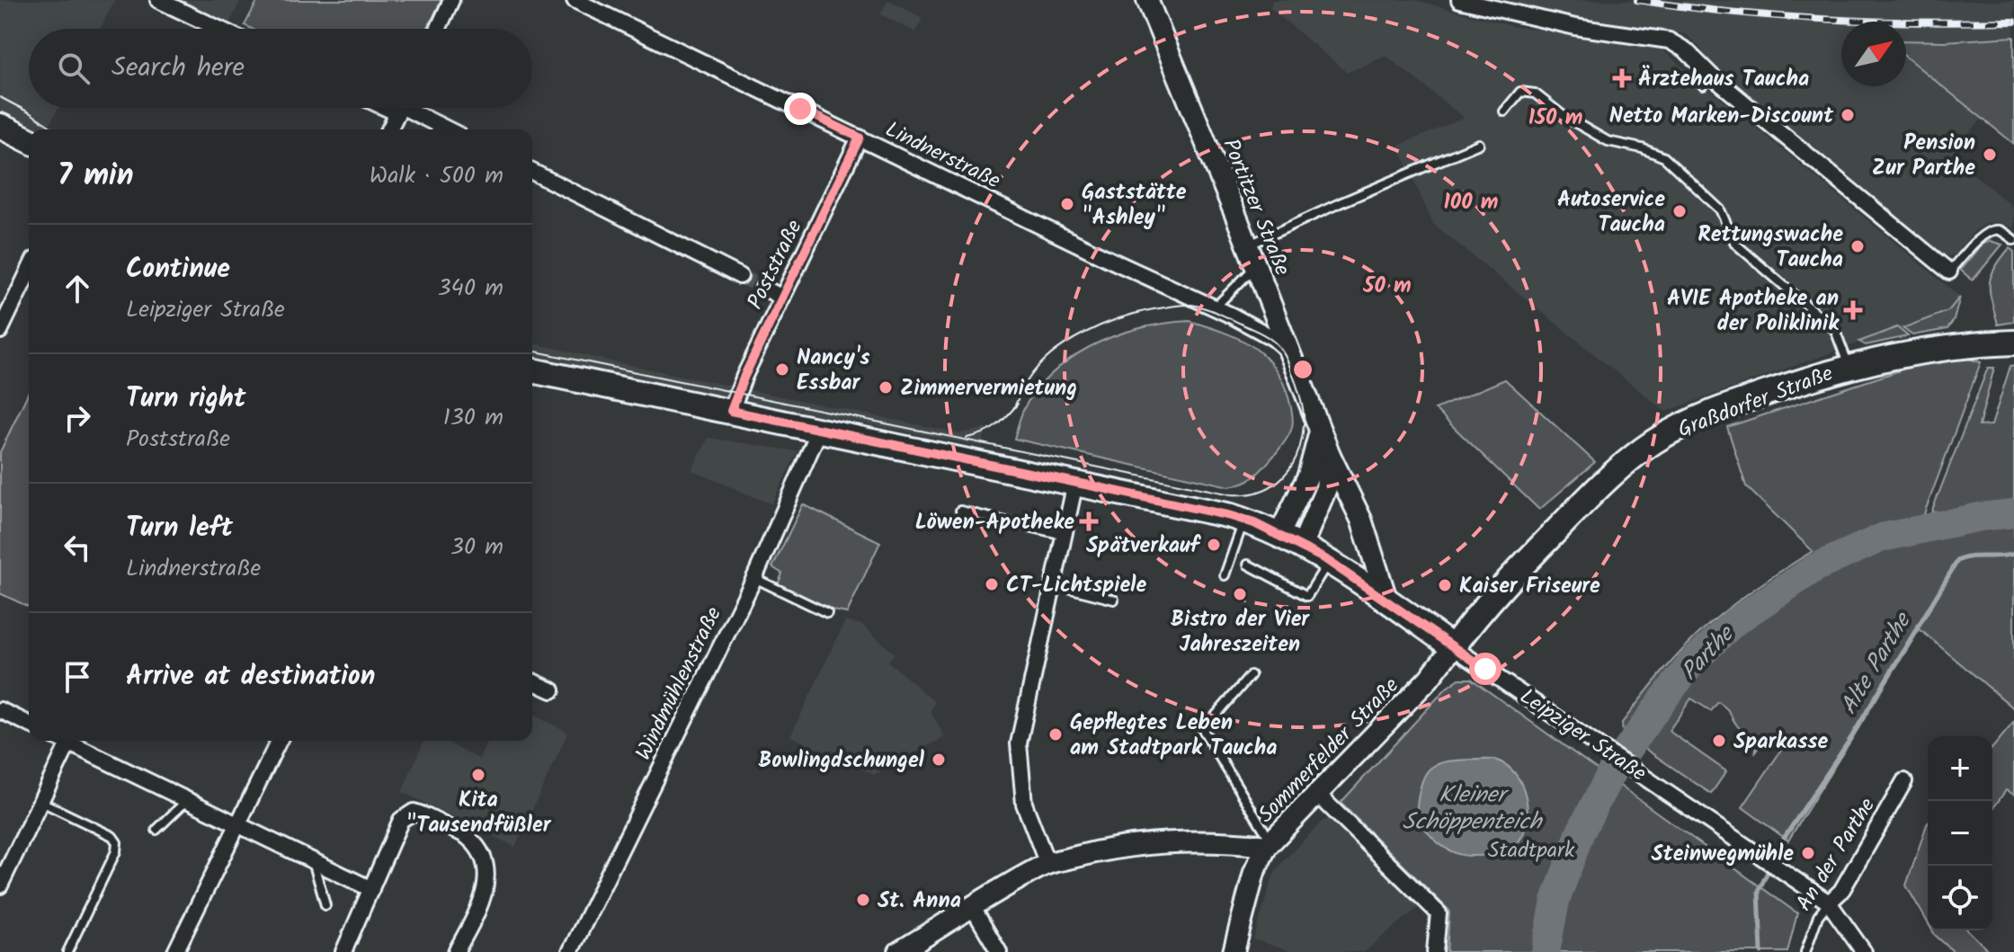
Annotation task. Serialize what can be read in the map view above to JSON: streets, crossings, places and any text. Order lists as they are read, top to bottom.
{
  "streets": {
    "main road": [
      "Portitzer Straße",
      "Graßdorfer Straße",
      "Leipziger Straße",
      "Sommerfelder Straße"
    ],
    "street": [
      "Lindnerstraße",
      "Poststraße",
      "Windmühlenstraße",
      "An der Parthe"
    ]
  },
  "crossings": [
    ["Lindnerstraße", "Portitzer Straße"],
    ["Lindnerstraße", "Poststraße"],
    ["Portitzer Straße", "Leipziger Straße"],
    ["Poststraße", "Leipziger Straße"],
    ["Graßdorfer Straße", "Leipziger Straße"],
    ["Graßdorfer Straße", "Sommerfelder Straße"],
    ["Windmühlenstraße", "Leipziger Straße"],
    ["Leipziger Straße", "Sommerfelder Straße"],
    ["Leipziger Straße", "An der Parthe"]
  ],
  "water": ["Parthe", "Alte Parthe", "Kleiner Schöppenteich"],
  "parks": ["Stadtpark"],
  "places": {
    "health": ["Ärztehaus Taucha", "AVIE Apotheke an der Poliklinik", "Löwen-Apotheke"],
    "other": [
      "Netto Marken-Discount",
      "Pension Zur Parthe",
      "Gaststätte \"Ashley\"",
      "Autoservice Taucha",
      "Rettungswache Taucha",
      "Nancy's Essbar",
      "Zimmervermietung",
      "Spätverkauf",
      "CT-Lichtspiele",
      "Kaiser Friseure",
      "Bistro der Vier Jahreszeiten",
      "Gepflegtes Leben am Stadtpark Taucha",
      "Sparkasse",
      "Bowlingdschungel",
      "Kita \"Tausendfüßler",
      "Steinwegmühle",
      "St. Anna"
    ]
  },
  "north": "top right",
  "page": {
    "search": "Search here",
    "heading": ["7 min", "Walk · 500 m"],
    "list": [
      ["Continue", "Leipziger Straße", "340 m"],
      ["Turn right", "Poststraße", "130 m"],
      ["Turn left", "Lindnerstraße", "30 m"],
      "Arrive at destination"
    ],
    "map_buttons": ["+", "−"]
  },
  "rings": ["150 m", "100 m", "50 m"]
}
